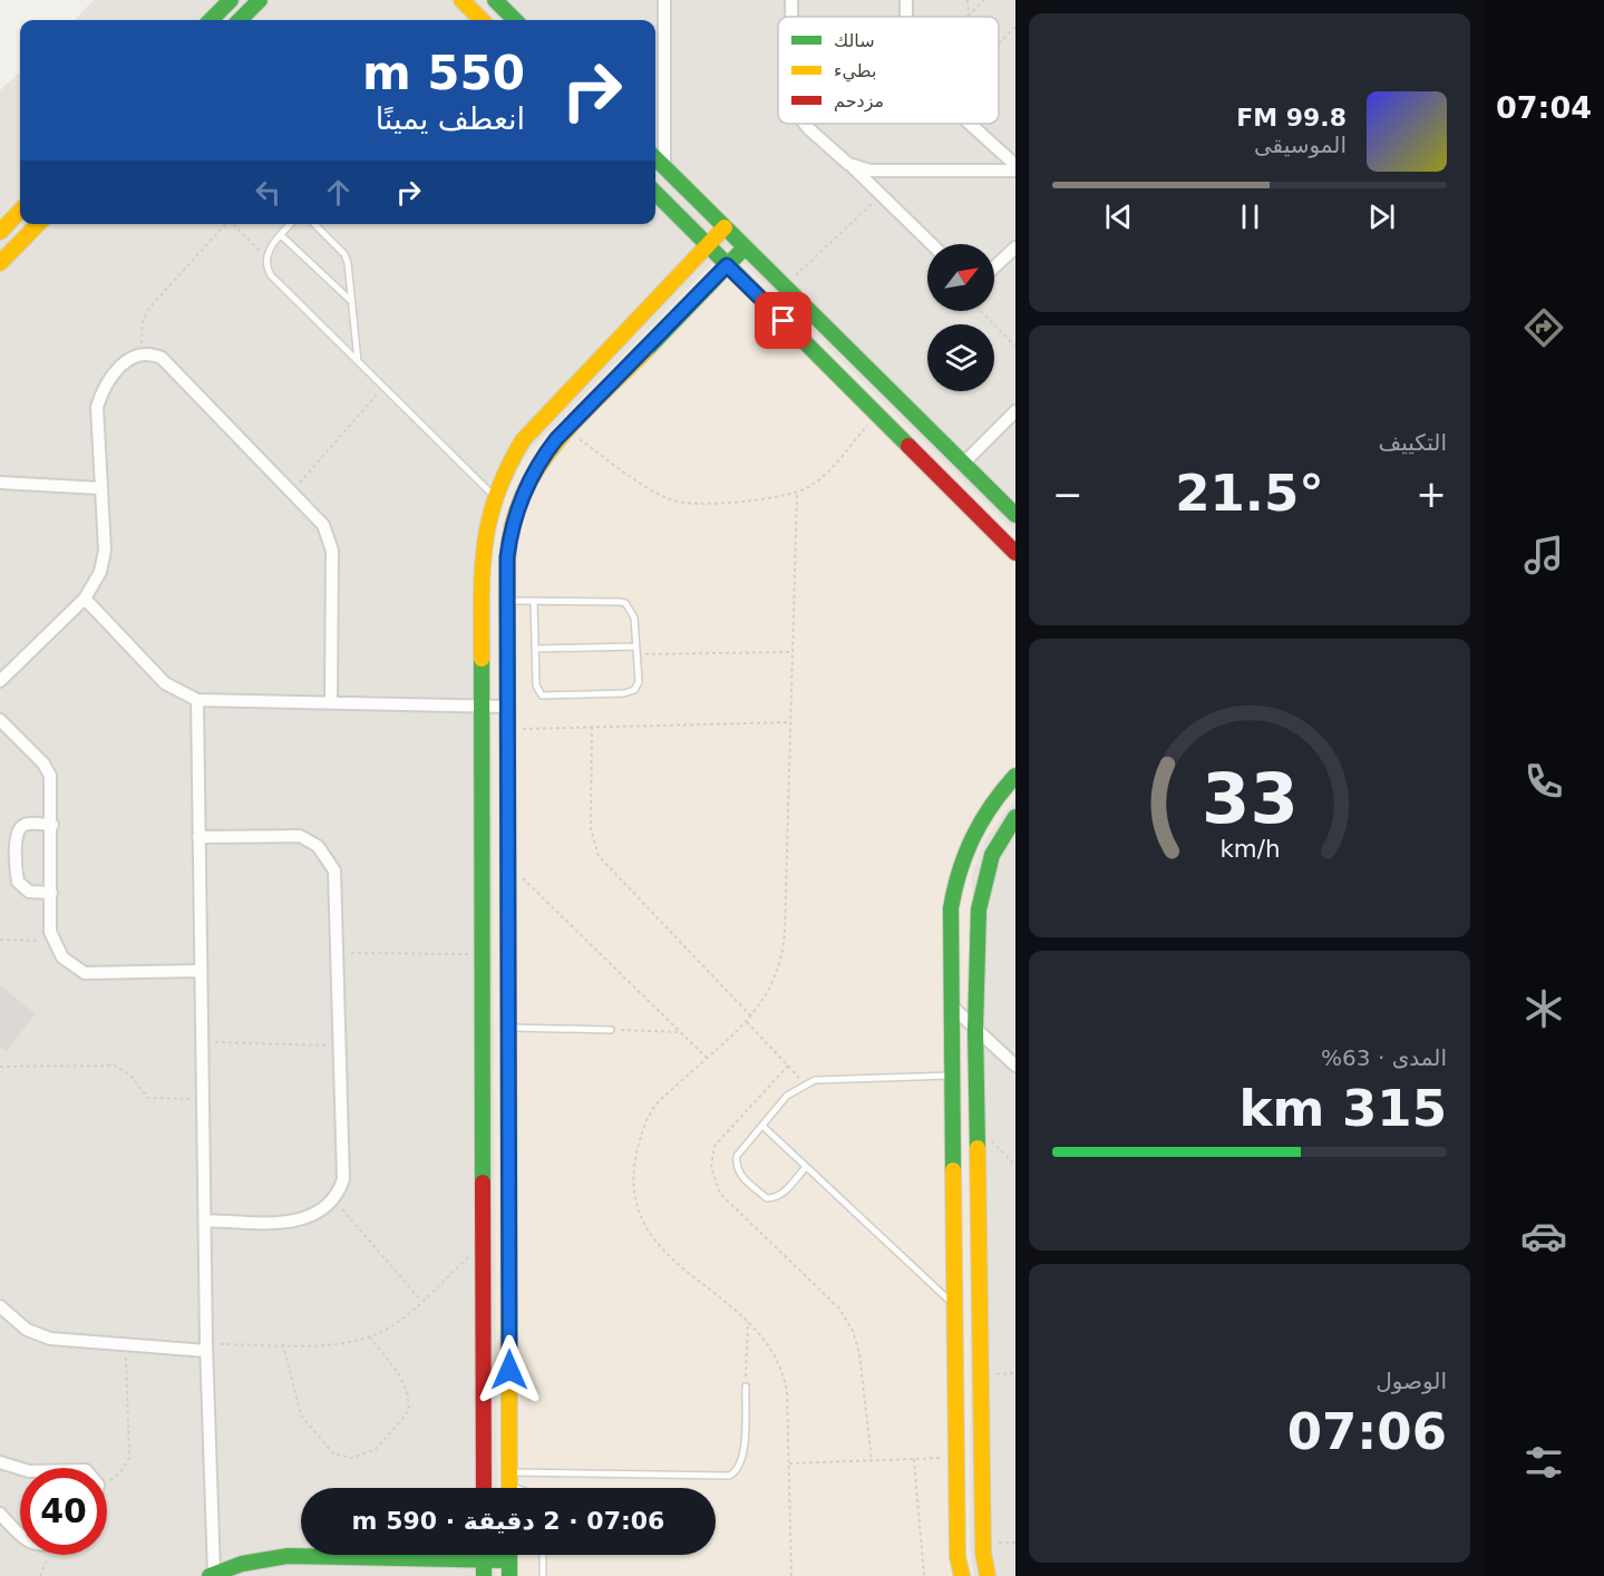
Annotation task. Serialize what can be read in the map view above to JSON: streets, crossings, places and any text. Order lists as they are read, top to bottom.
{
  "legend": ["سالك", "بطيء", "مزدحم"],
  "north": "top right",
  "page": {
    "tabs": "07:04",
    "turn": ["550 m", "انعطف يمينًا"],
    "song": ["99.8 FM", "الموسيقى"],
    "tile": [
      "التكييف",
      ["المدى · 63%", "315 km"],
      ["الوصول", "07:06"]
    ],
    "heat": ["−", "21.5°", "+"],
    "limit": "40",
    "trip": "07:06 · 2 دقيقة · 590 m",
    "gauge": ["33", "km/h"]
  }
}
